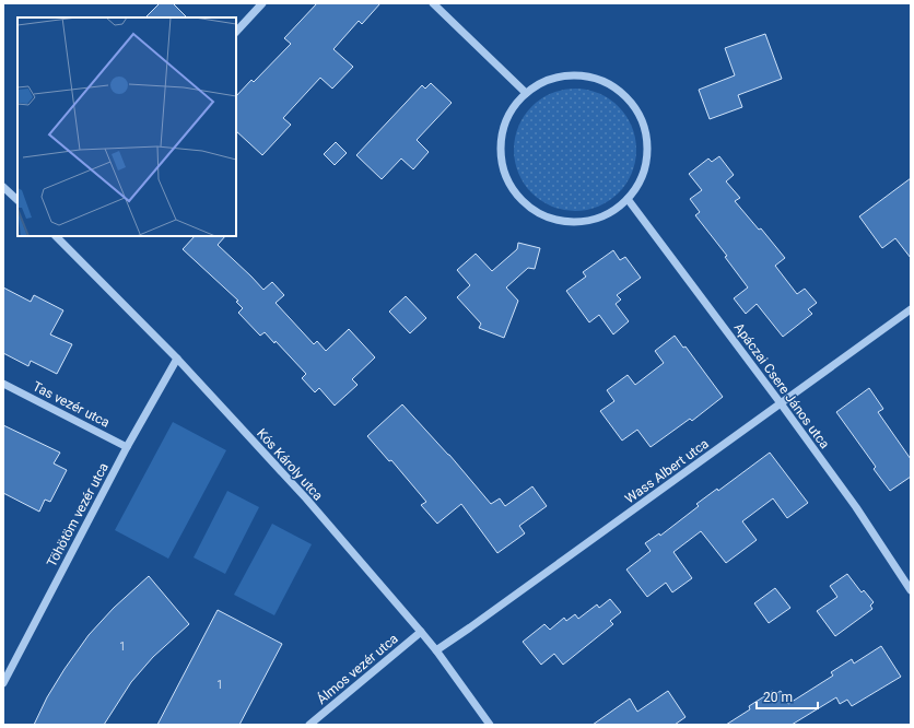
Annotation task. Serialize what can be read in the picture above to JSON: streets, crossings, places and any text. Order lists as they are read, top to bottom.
{
  "streets": {
    "street": [
      "Apáczai Csere János utca",
      "Tas vezér utca",
      "Kós Károly utca",
      "Wass Albert utca",
      "Töhötöm vezér utca",
      "Álmos vezér utca"
    ]
  },
  "crossings": [
    ["Apáczai Csere János utca", "Wass Albert utca"],
    ["Tas vezér utca", "Töhötöm vezér utca"],
    ["Kós Károly utca", "Wass Albert utca"],
    ["Kós Károly utca", "Töhötöm vezér utca"],
    ["Kós Károly utca", "Álmos vezér utca"]
  ],
  "house_numbers": ["1", "1"],
  "scale_bar": "20 m"
}
